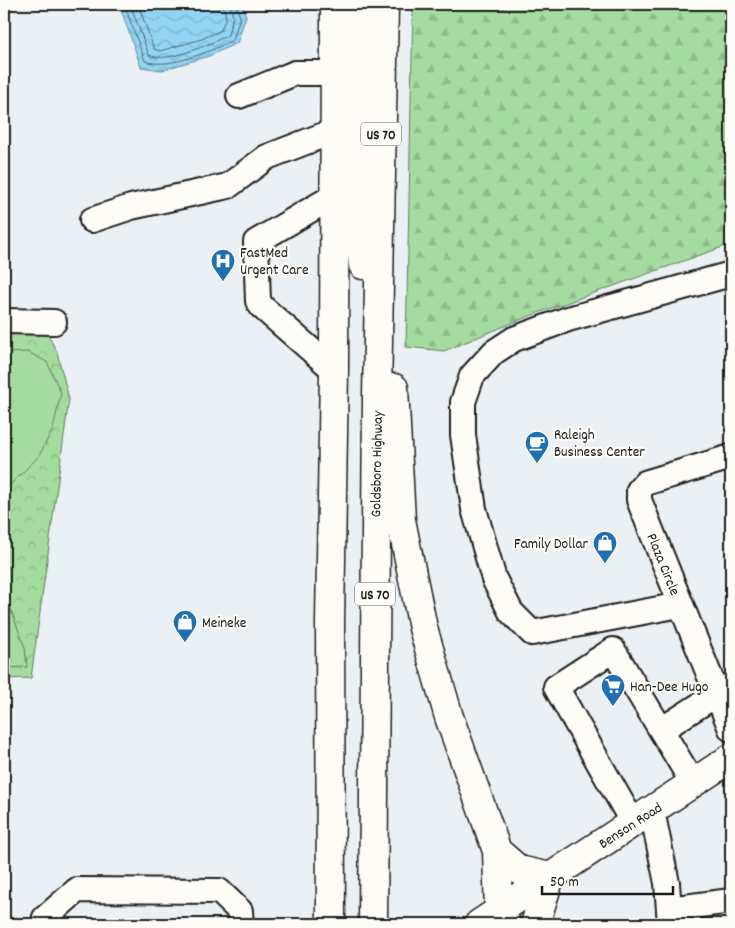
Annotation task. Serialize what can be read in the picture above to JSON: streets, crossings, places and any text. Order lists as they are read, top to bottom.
{
  "streets": {
    "main road": ["US 70", "Goldsboro Highway", "Benson Road"],
    "street": ["Plaza Circle"]
  },
  "places": {
    "hospital": ["FastMed Urgent Care"],
    "cafe": ["Raleigh Business Center"],
    "shop": ["Family Dollar", "Meineke"],
    "supermarket": ["Han-Dee Hugo"]
  },
  "scale_bar": "50 m"
}
